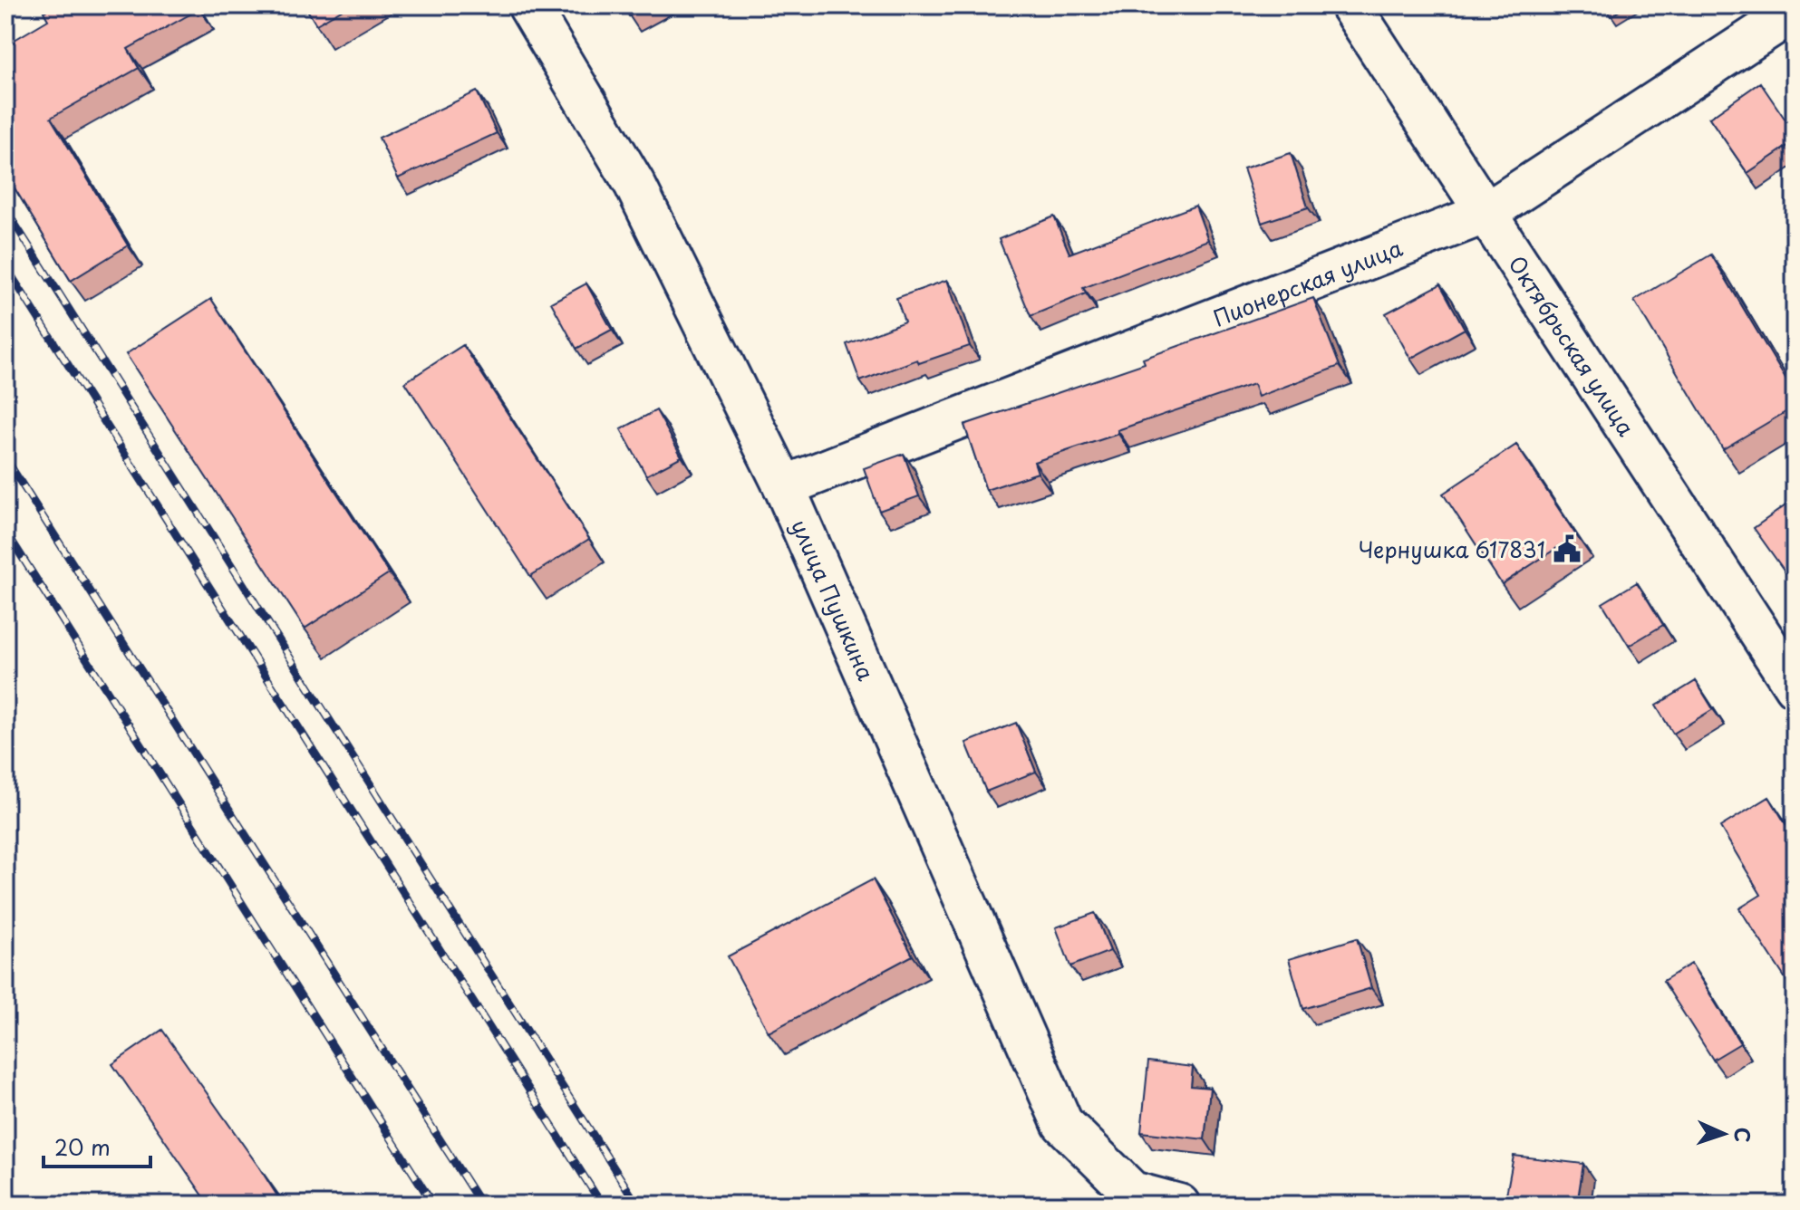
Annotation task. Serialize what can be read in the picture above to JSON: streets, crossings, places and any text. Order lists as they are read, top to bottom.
{
  "streets": {
    "street": ["Пионерская улица", "Октябрьская улица", "улица Пушкина"]
  },
  "crossings": [
    ["Пионерская улица", "Октябрьская улица"],
    ["Пионерская улица", "улица Пушкина"]
  ],
  "places": {
    "public building": ["Чернушка 617831"]
  },
  "scale_bar": "20 m",
  "north": "right"
}
